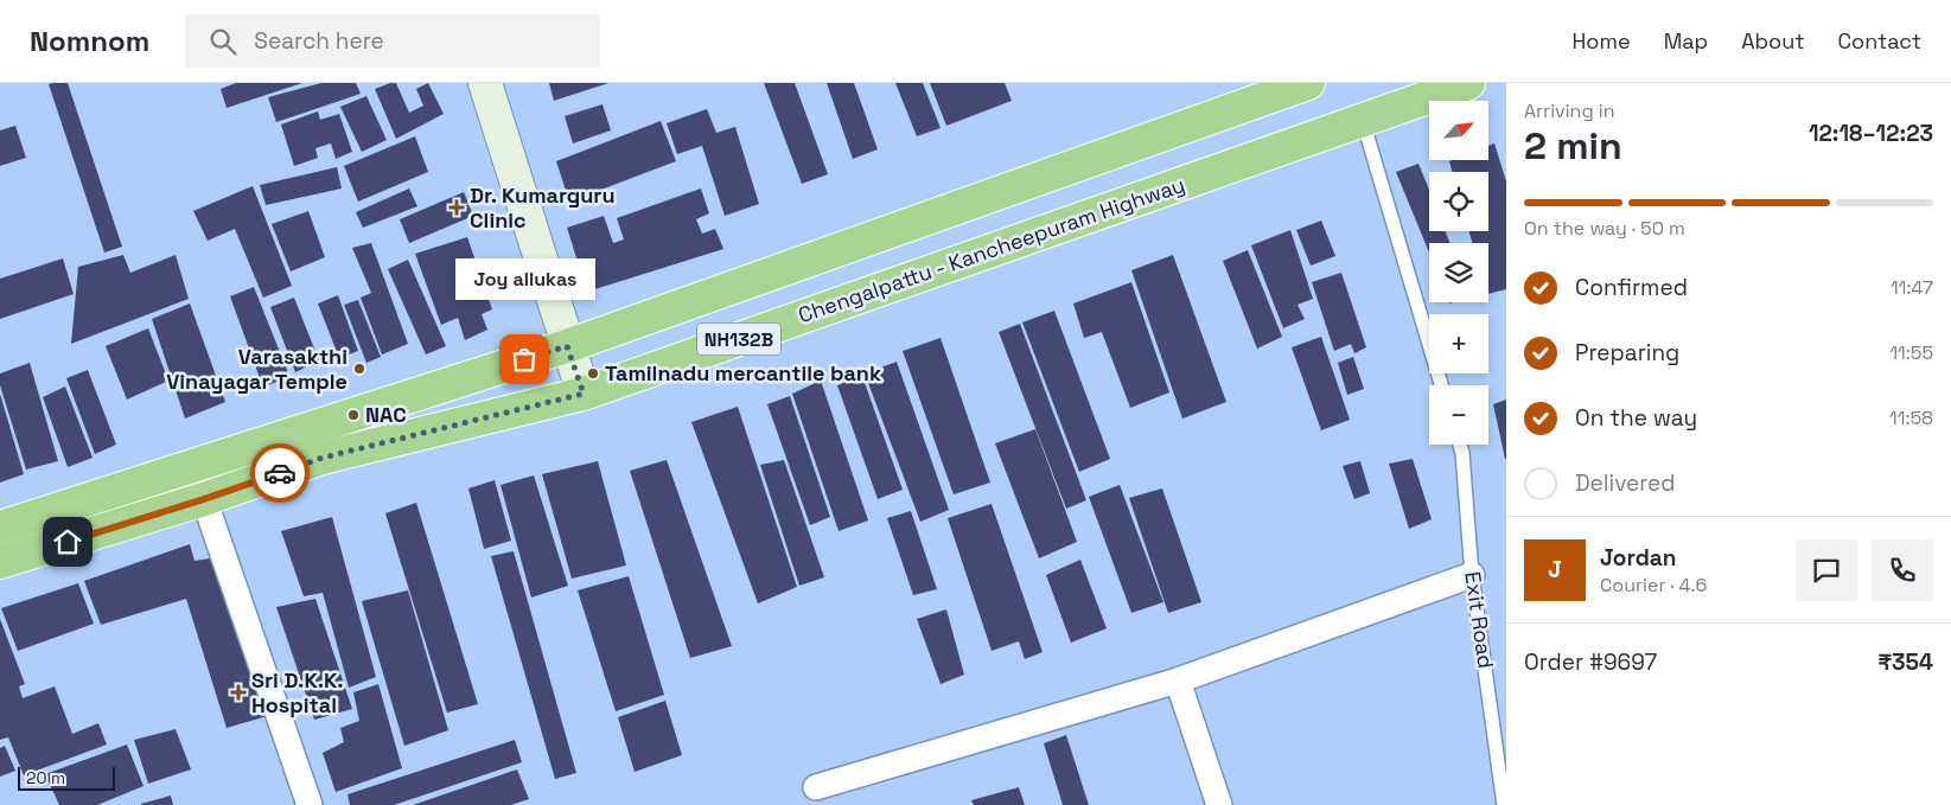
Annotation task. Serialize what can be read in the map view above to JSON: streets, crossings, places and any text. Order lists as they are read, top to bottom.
{
  "streets": {
    "highway": ["Chengalpattu - Kancheepuram Highway", "NH132B"],
    "lane": ["Exit Road"]
  },
  "places": {
    "health": ["Dr. Kumarguru Clinic", "Sri D.K.K. Hospital"],
    "other": [
      "Joy allukas",
      "Varasakthi Vinayagar Temple",
      "Tamilnadu mercantile bank",
      "NAC"
    ]
  },
  "scale_bar": "20 m",
  "north": "top right",
  "page": {
    "header": "Nomnom",
    "search": "Search here",
    "nav": [
      "Home",
      "Map",
      "About",
      "Contact"
    ],
    "heading": ["2 min", "Arriving in", "12:18–12:23"],
    "panel": [
      "Jordan",
      "Courier · 4.6",
      "Order #9697",
      "₹354"
    ],
    "map_buttons": ["+", "−"],
    "bar": "On the way · 50 m",
    "list": [
      ["Confirmed", "11:47"],
      ["Preparing", "11:55"],
      ["On the way", "11:58"],
      "Delivered"
    ],
    "bubble": "Joy allukas",
    "round": "J",
    "scale": "20 m"
  }
}
